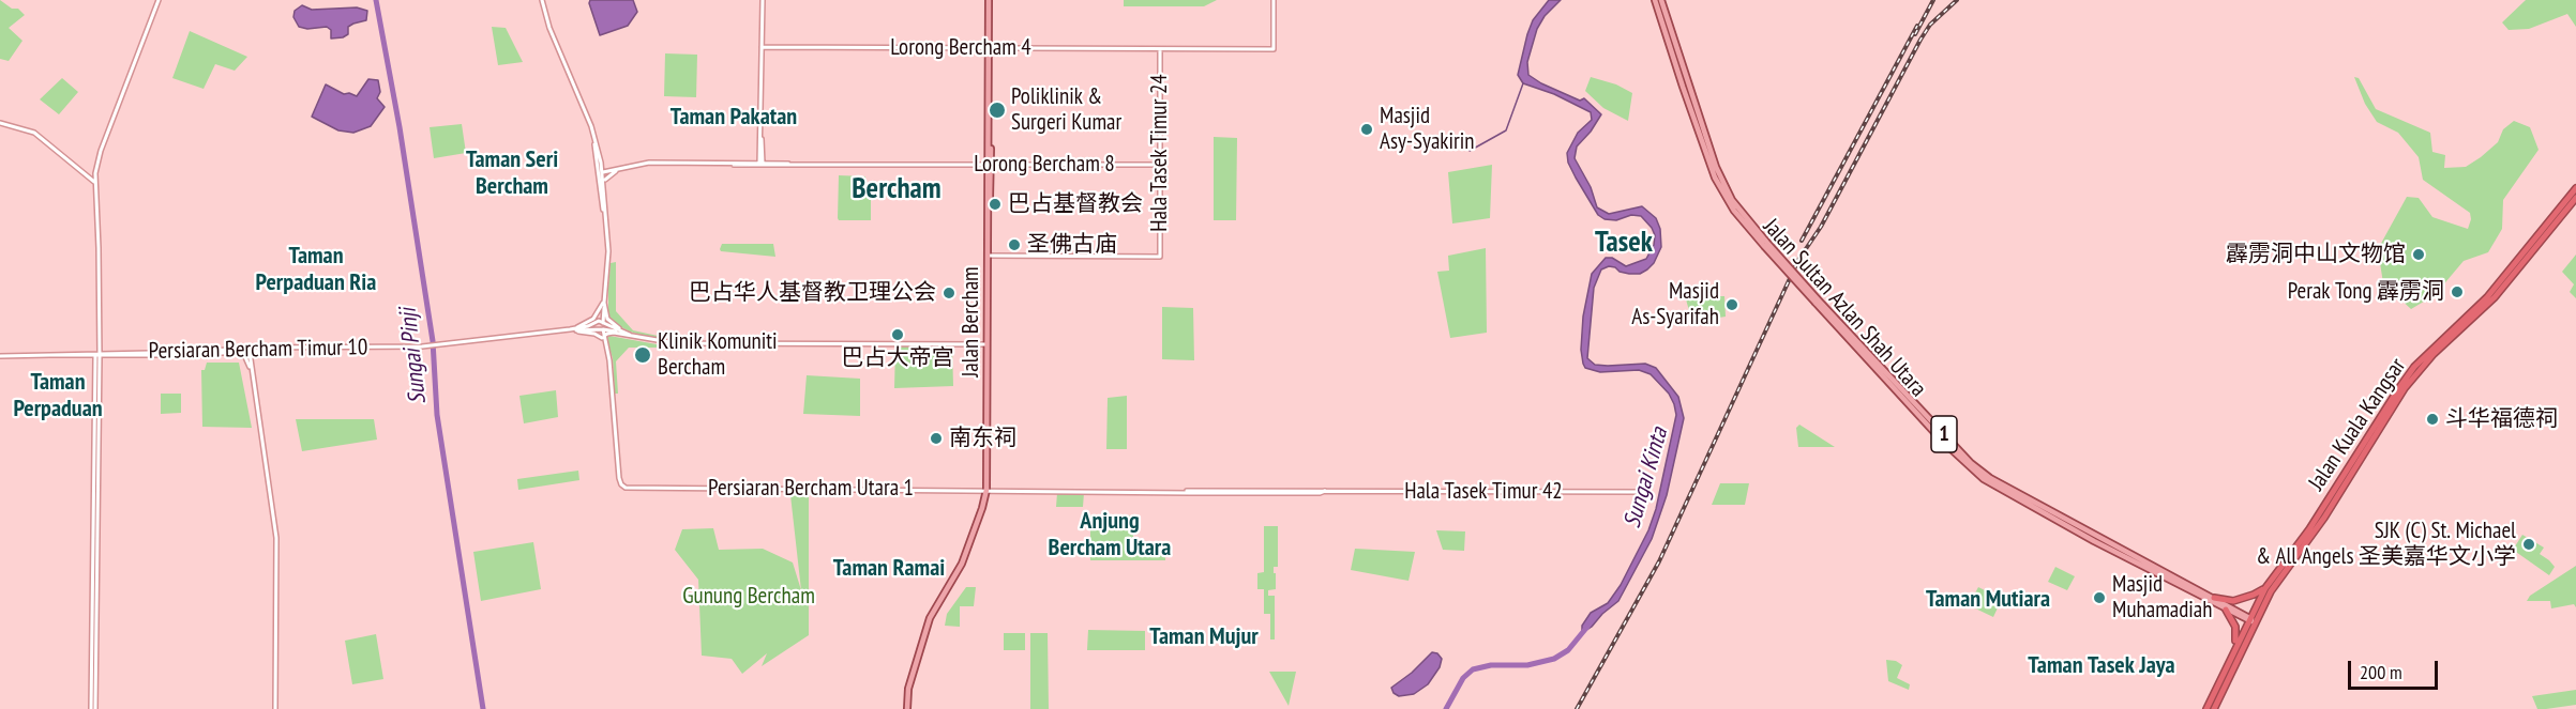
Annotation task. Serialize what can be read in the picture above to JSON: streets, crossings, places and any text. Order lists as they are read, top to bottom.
{
  "streets": {
    "highway": ["Jalan Kuala Kangsar"],
    "main road": ["Jalan Sultan Azlan Shah Utara", "Jalan Bercham", "1"],
    "street": [
      "Lorong Bercham 4",
      "Hala Tasek Timur 24",
      "Lorong Bercham 8",
      "Persiaran Bercham Timur 10",
      "Persiaran Bercham Utara 1",
      "Hala Tasek Timur 42"
    ]
  },
  "crossings": [
    ["Lorong Bercham 4", "Hala Tasek Timur 24"],
    ["Lorong Bercham 4", "Jalan Bercham"],
    ["Hala Tasek Timur 24", "Lorong Bercham 8"],
    ["Hala Tasek Timur 24", "Jalan Bercham"],
    ["Lorong Bercham 8", "Jalan Bercham"],
    ["Jalan Sultan Azlan Shah Utara", "Jalan Kuala Kangsar"],
    ["Jalan Bercham", "Persiaran Bercham Utara 1"],
    ["Persiaran Bercham Utara 1", "Hala Tasek Timur 42"]
  ],
  "districts": [
    "Taman Pakatan",
    "Taman Seri Bercham",
    "Bercham",
    "Tasek",
    "Taman Perpaduan Ria",
    "Taman Perpaduan",
    "Anjung Bercham Utara",
    "Taman Ramai",
    "Taman Mutiara",
    "Taman Mujur",
    "Taman Tasek Jaya"
  ],
  "water": ["Sungai Pinji", "Sungai Kinta"],
  "parks": ["Gunung Bercham"],
  "places": [
    "Poliklinik & Surgeri Kumar",
    "Masjid Asy-Syakirin",
    "巴占基督教会",
    "圣佛古庙",
    "霹雳洞中山文物馆",
    "Perak Tong 霹雳洞",
    "巴占华人基督教卫理公会",
    "Masjid As-Syarifah",
    "巴占大帝宫",
    "Klinik Komuniti Bercham",
    "斗华福德祠",
    "南东祠",
    "SJK (C) St. Michael & All Angels 圣美嘉华文小学",
    "Masjid Muhamadiah"
  ],
  "scale_bar": "200 m"
}
